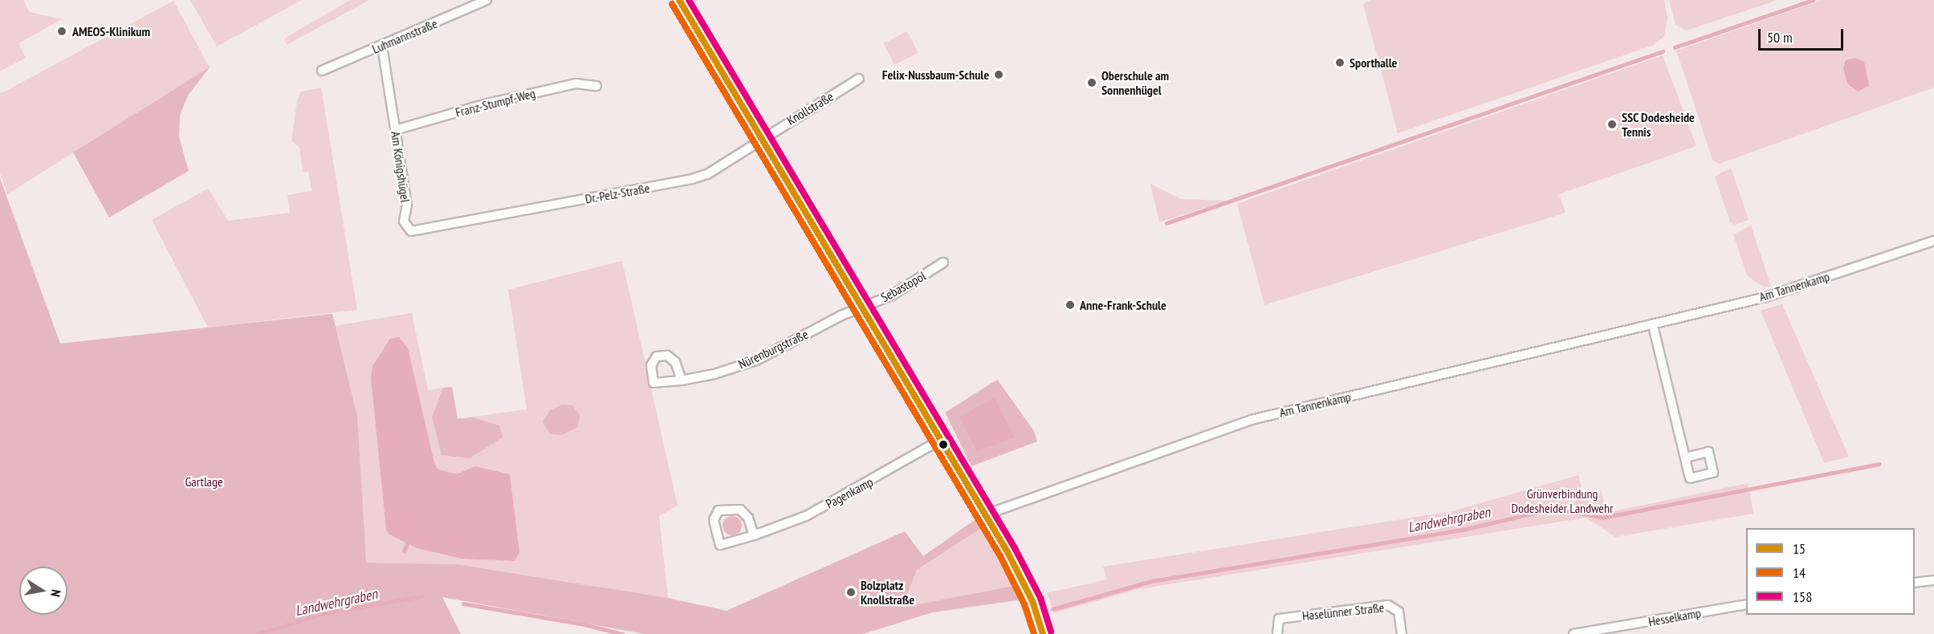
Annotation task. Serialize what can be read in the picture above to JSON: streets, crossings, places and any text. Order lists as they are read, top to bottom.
{
  "streets": {
    "street": [
      "Luhmannstraße",
      "Franz-Stumpf-Weg",
      "Knollstraße",
      "Am Königshügel",
      "Dr.-Pelz-Straße",
      "Sebastopol",
      "Am Tannenkamp",
      "Nürenburgstraße",
      "Pagenkamp",
      "Haselünner Straße",
      "Hesselkamp"
    ]
  },
  "crossings": [
    ["Luhmannstraße", "Am Königshügel"],
    ["Franz-Stumpf-Weg", "Am Königshügel"],
    ["Knollstraße", "Dr.-Pelz-Straße"],
    ["Am Königshügel", "Dr.-Pelz-Straße"],
    ["Sebastopol", "Nürenburgstraße"]
  ],
  "water": ["Landwehrgraben"],
  "parks": ["Gartlage", "Grünverbindung Dodesheider Landwehr"],
  "places": [
    "AMEOS-Klinikum",
    "Sporthalle",
    "Felix-Nussbaum-Schule",
    "Oberschule am Sonnenhügel",
    "SSC Dodesheide Tennis",
    "Anne-Frank-Schule",
    "Bolzplatz Knollstraße"
  ],
  "lines": ["transit line 15", "transit line 158", "transit line 14"],
  "legend": ["15", "14", "158"],
  "scale_bar": "50 m",
  "north": "right"
}
